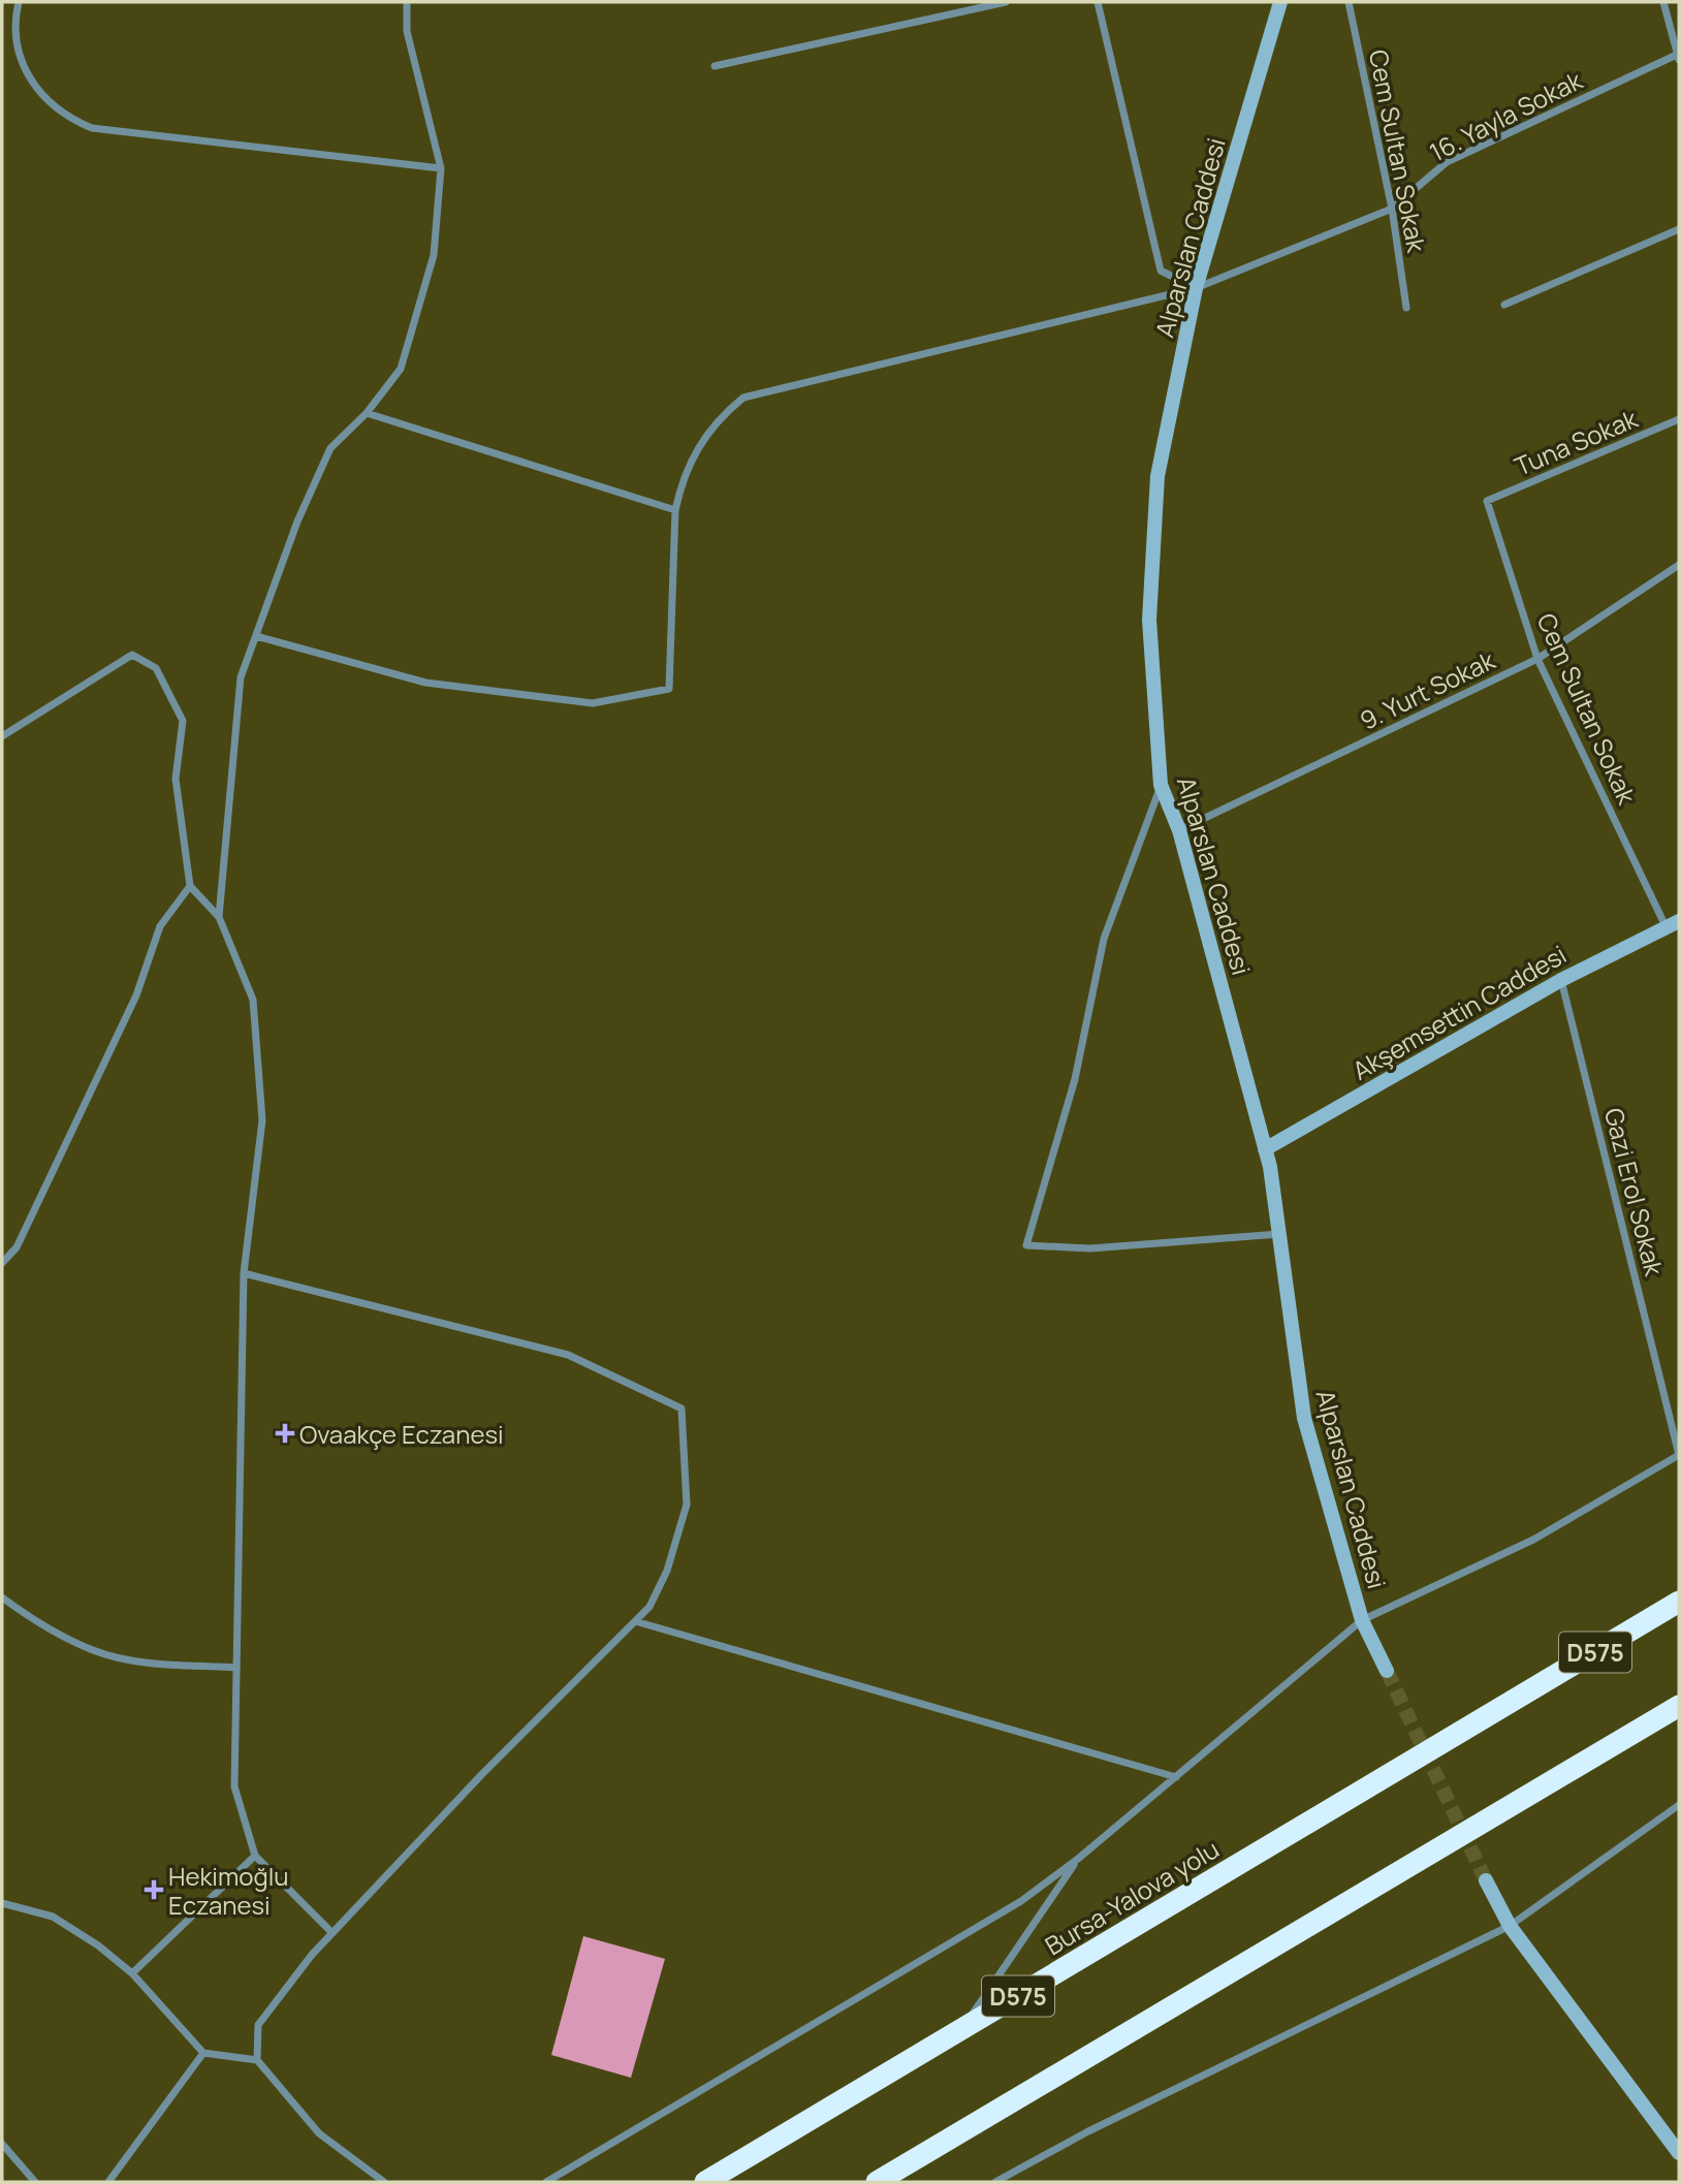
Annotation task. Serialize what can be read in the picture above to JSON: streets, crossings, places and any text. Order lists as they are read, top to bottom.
{
  "streets": {
    "highway": ["D575", "Bursa-Yalova yolu"],
    "street": [
      "16. Yayla Sokak",
      "Cem Sultan Sokak",
      "Alparslan Caddesi",
      "Tuna Sokak",
      "9. Yurt Sokak",
      "Akşemsettin Caddesi",
      "Gazi Erol Sokak"
    ]
  },
  "crossings": [
    ["16. Yayla Sokak", "Cem Sultan Sokak"],
    ["16. Yayla Sokak", "Alparslan Caddesi"],
    ["Cem Sultan Sokak", "Tuna Sokak"],
    ["Cem Sultan Sokak", "9. Yurt Sokak"],
    ["Cem Sultan Sokak", "Akşemsettin Caddesi"],
    ["Alparslan Caddesi", "9. Yurt Sokak"],
    ["Alparslan Caddesi", "Akşemsettin Caddesi"],
    ["Akşemsettin Caddesi", "Gazi Erol Sokak"]
  ],
  "places": {
    "health": ["Ovaakçe Eczanesi", "Hekimoğlu Eczanesi"]
  }
}
